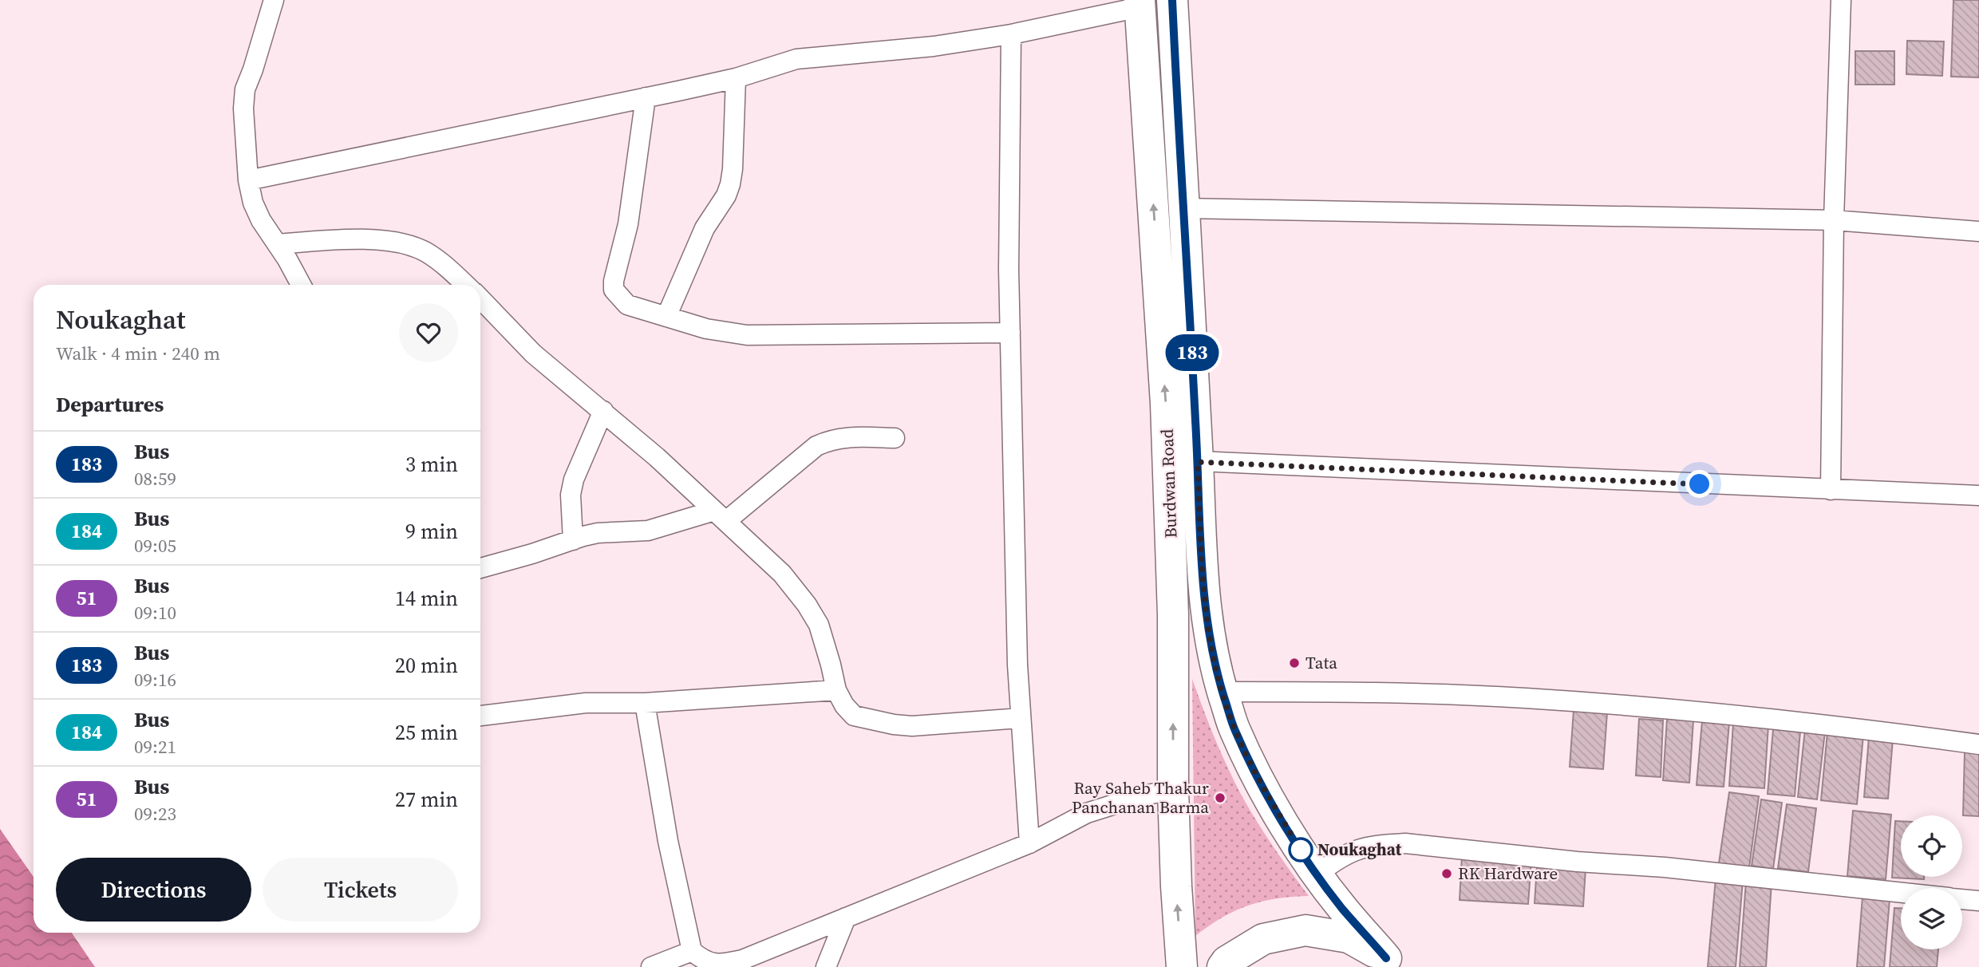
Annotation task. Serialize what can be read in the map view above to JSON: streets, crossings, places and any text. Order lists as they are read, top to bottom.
{
  "streets": {
    "main road": ["Burdwan Road"]
  },
  "places": [
    "Tata",
    "Ray Saheb Thakur Panchanan Barma",
    "Noukaghat",
    "RK Hardware"
  ],
  "lines": ["bus line 183"],
  "page": {
    "on_map": "183",
    "heading": [
      ["Noukaghat", "Walk · 4 min · 240 m"],
      "Departures"
    ],
    "list": [
      {
        "mark": "183",
        "name": "Bus",
        "note": "08:59",
        "value": "3 min"
      },
      {
        "mark": "184",
        "name": "Bus",
        "note": "09:05",
        "value": "9 min"
      },
      {
        "mark": "51",
        "name": "Bus",
        "note": "09:10",
        "value": "14 min"
      },
      {
        "mark": "183",
        "name": "Bus",
        "note": "09:16",
        "value": "20 min"
      },
      {
        "mark": "184",
        "name": "Bus",
        "note": "09:21",
        "value": "25 min"
      },
      {
        "mark": "51",
        "name": "Bus",
        "note": "09:23",
        "value": "27 min"
      }
    ],
    "buttons": ["Directions", "Tickets"]
  }
}
